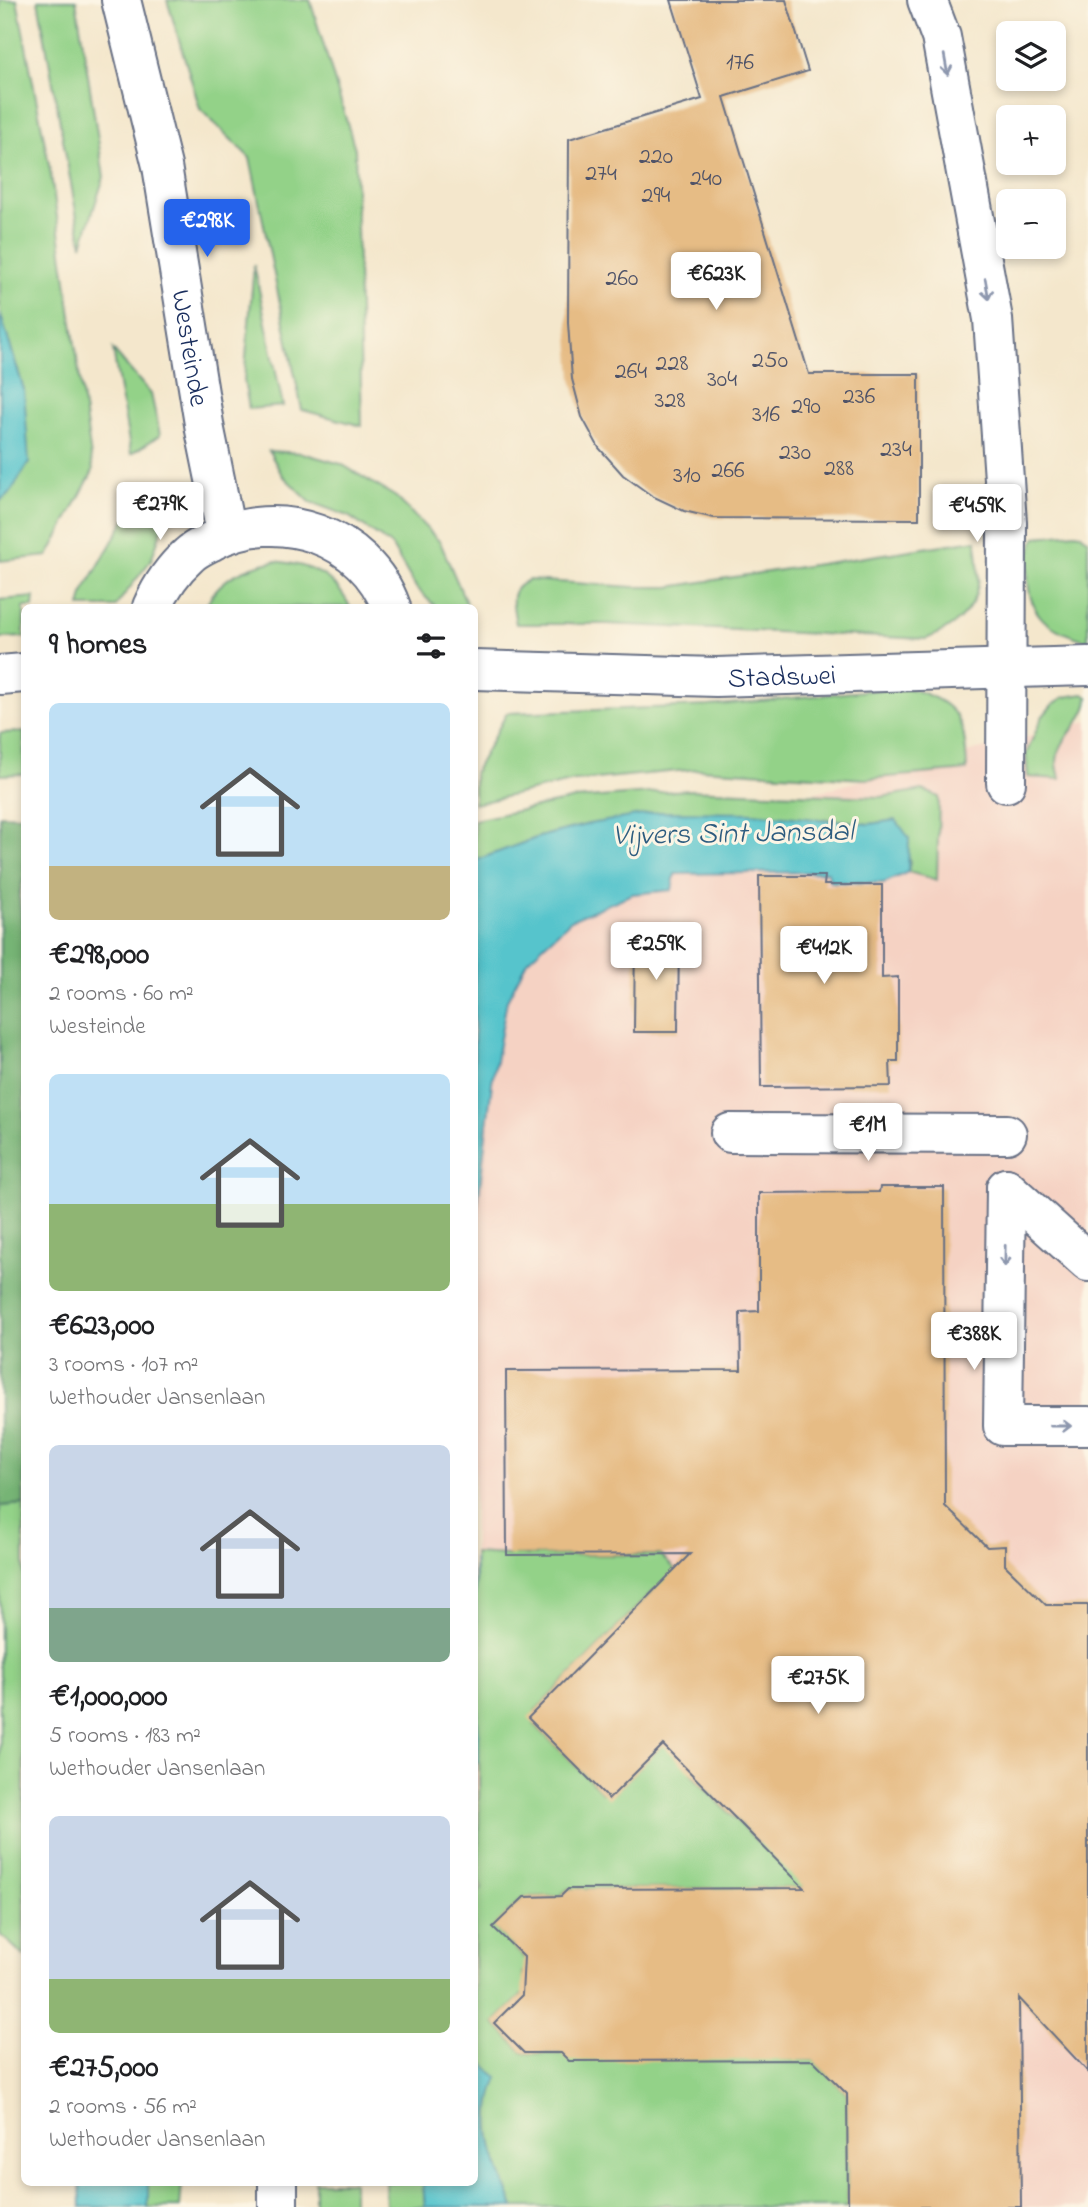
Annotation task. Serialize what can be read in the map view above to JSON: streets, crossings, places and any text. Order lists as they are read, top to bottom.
{
  "streets": {
    "street": ["Westeinde", "Stadswei"]
  },
  "water": ["Vijvers Sint Jansdal"],
  "house_numbers": [
    "176",
    "220",
    "274",
    "240",
    "294",
    "260",
    "250",
    "228",
    "264",
    "304",
    "236",
    "328",
    "290",
    "316",
    "234",
    "230",
    "288",
    "266",
    "310"
  ],
  "page": {
    "map_buttons": ["+", "−"],
    "price": [
      "€298K",
      "€623K",
      "€279K",
      "€459K",
      "€259K",
      "€412K",
      "€1M",
      "€388K",
      "€275K"
    ],
    "heading": "9 homes",
    "list": [
      {
        "name": "€298,000",
        "note": "2 rooms · 60 m² · Westeinde"
      },
      {
        "name": "€623,000",
        "note": "3 rooms · 107 m² · Wethouder Jansenlaan"
      },
      {
        "name": "€1,000,000",
        "note": "5 rooms · 183 m² · Wethouder Jansenlaan"
      },
      {
        "name": "€275,000",
        "note": "2 rooms · 56 m² · Wethouder Jansenlaan"
      }
    ]
  }
}
